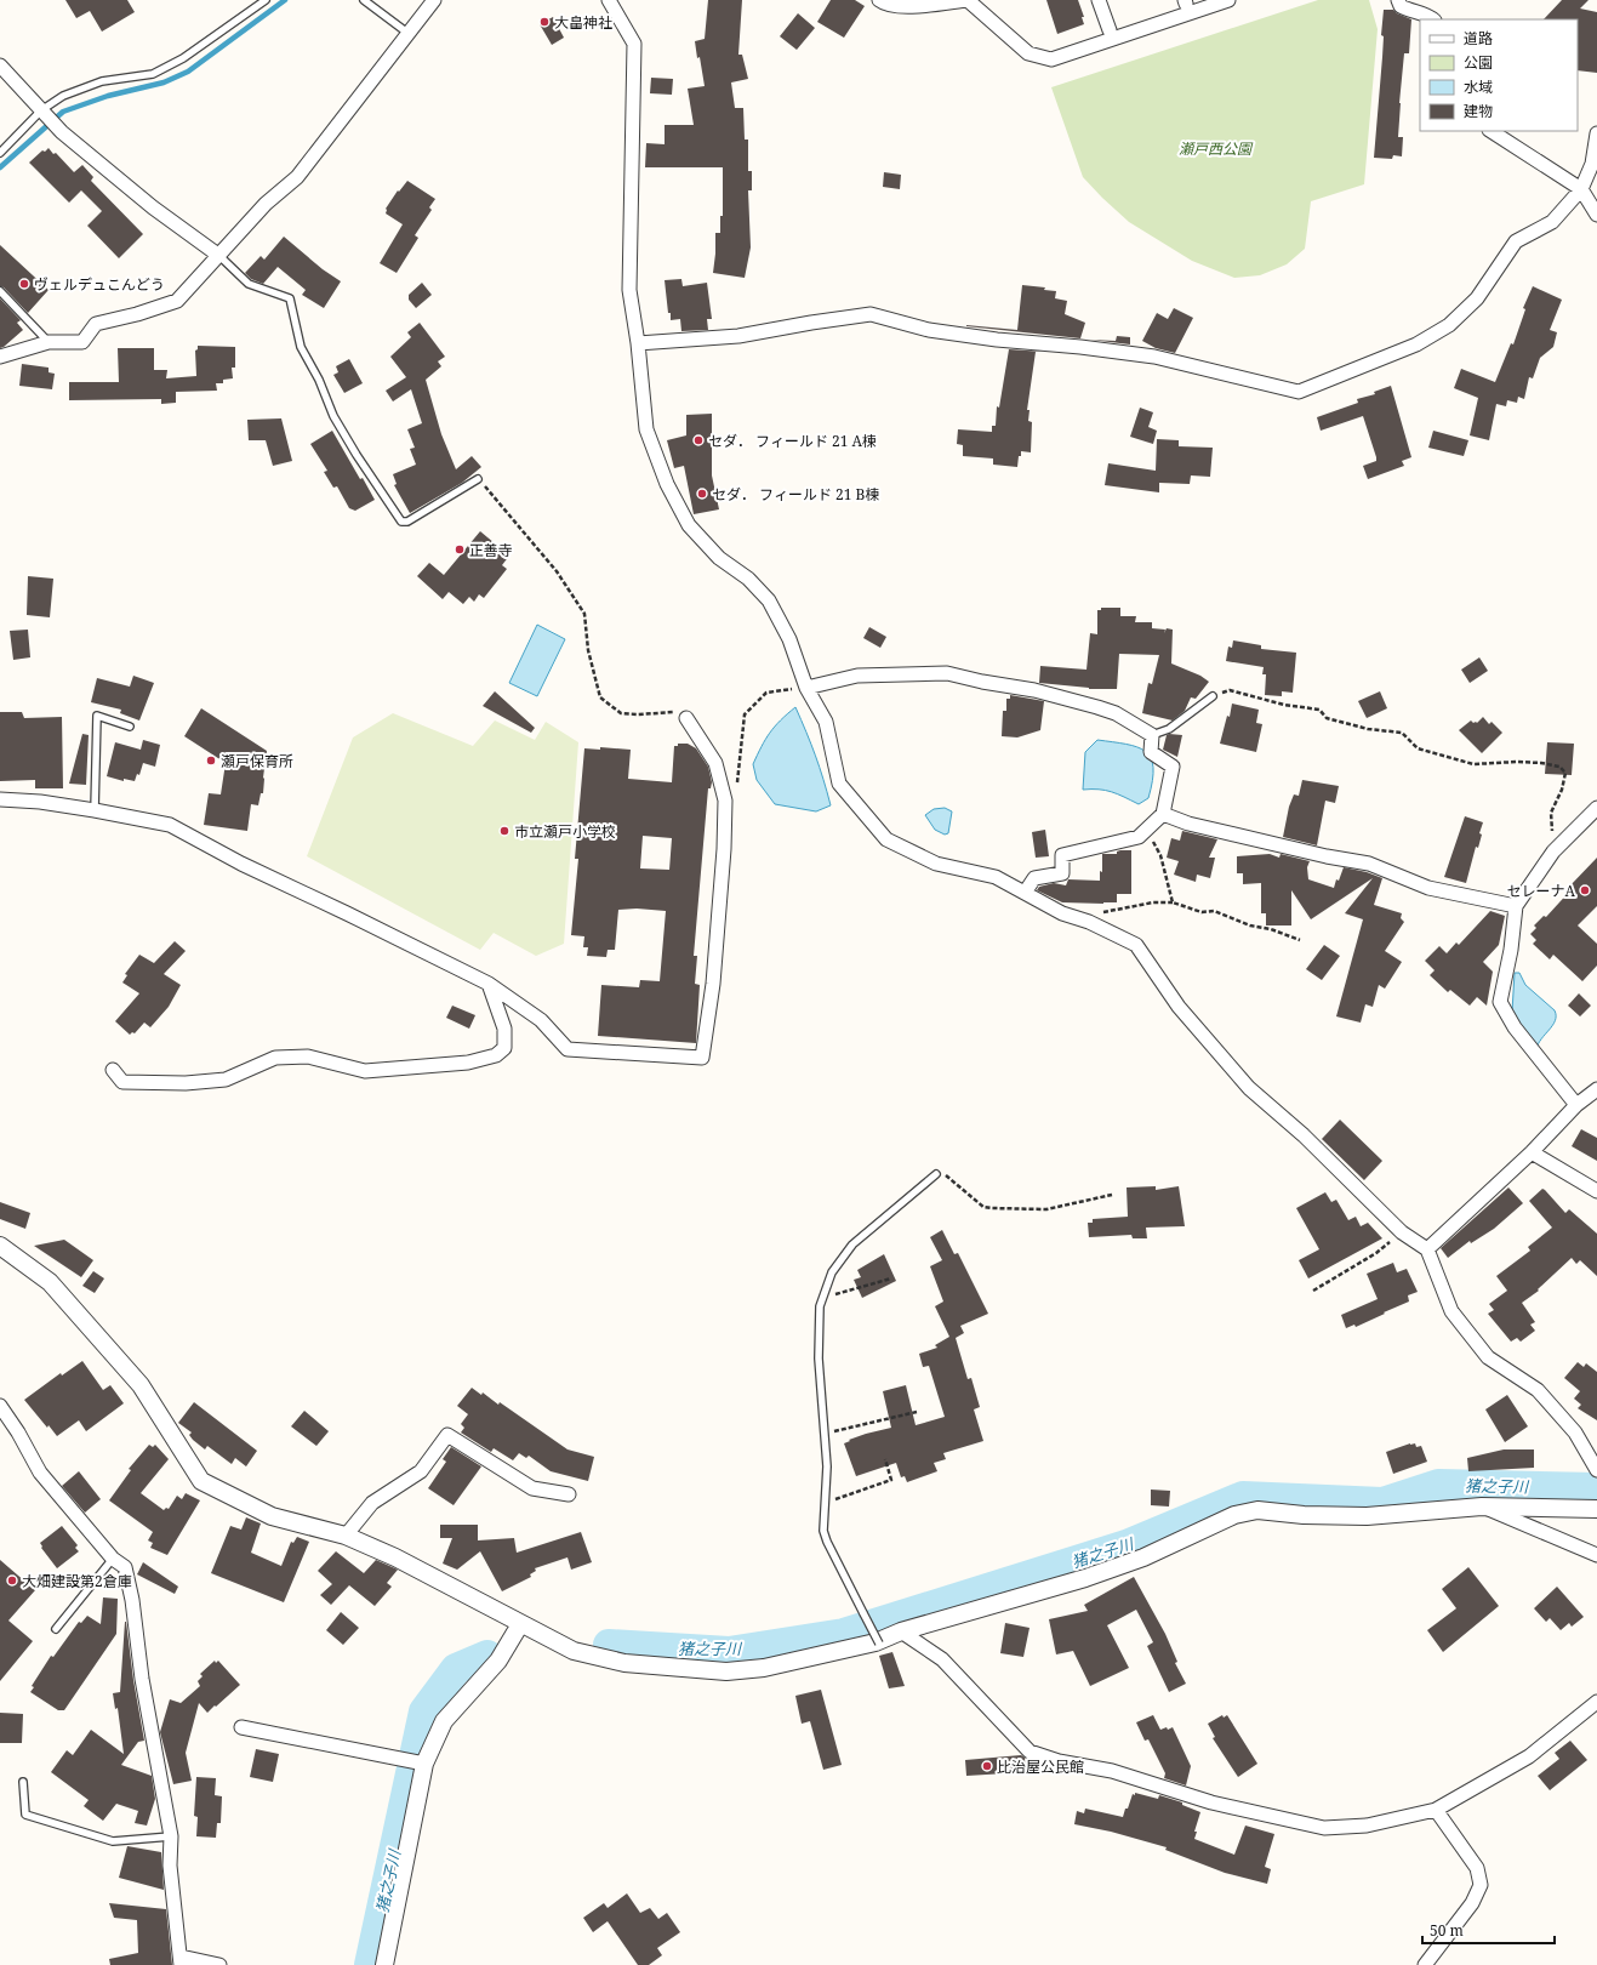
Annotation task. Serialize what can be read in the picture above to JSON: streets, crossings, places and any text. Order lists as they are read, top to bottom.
{
  "water": ["猪之子川"],
  "parks": ["瀬戸西公園"],
  "places": [
    "大畠神社",
    "ヴェルデュこんどう",
    "セダ． フィールド 21 A棟",
    "セダ． フィールド 21 B棟",
    "正善寺",
    "瀬戸保育所",
    "市立瀬戸小学校",
    "セレーナA",
    "大畑建設第2倉庫",
    "比治屋公民館"
  ],
  "legend": [
    "道路",
    "公園",
    "水域",
    "建物"
  ],
  "scale_bar": "50 m"
}
